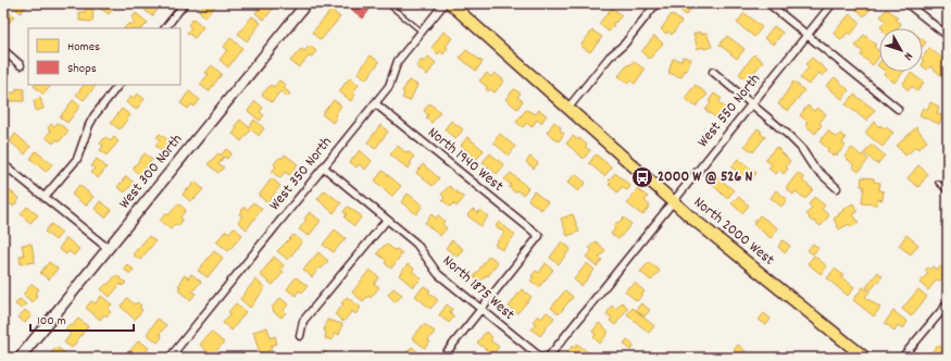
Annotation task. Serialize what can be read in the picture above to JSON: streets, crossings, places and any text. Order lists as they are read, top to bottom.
{
  "streets": {
    "main road": ["West 300 North", "North 2000 West"],
    "street": [
      "West 550 North",
      "North 1940 West",
      "West 350 North",
      "North 1875 West"
    ]
  },
  "crossings": [
    ["West 550 North", "North 2000 West"],
    ["North 1940 West", "West 350 North"],
    ["North 1940 West", "North 1875 West"],
    ["West 350 North", "North 1875 West"]
  ],
  "places": {
    "bus stop": ["2000 W @ 526 N"]
  },
  "legend": ["Homes", "Shops"],
  "scale_bar": "100 m",
  "north": "bottom right"
}
